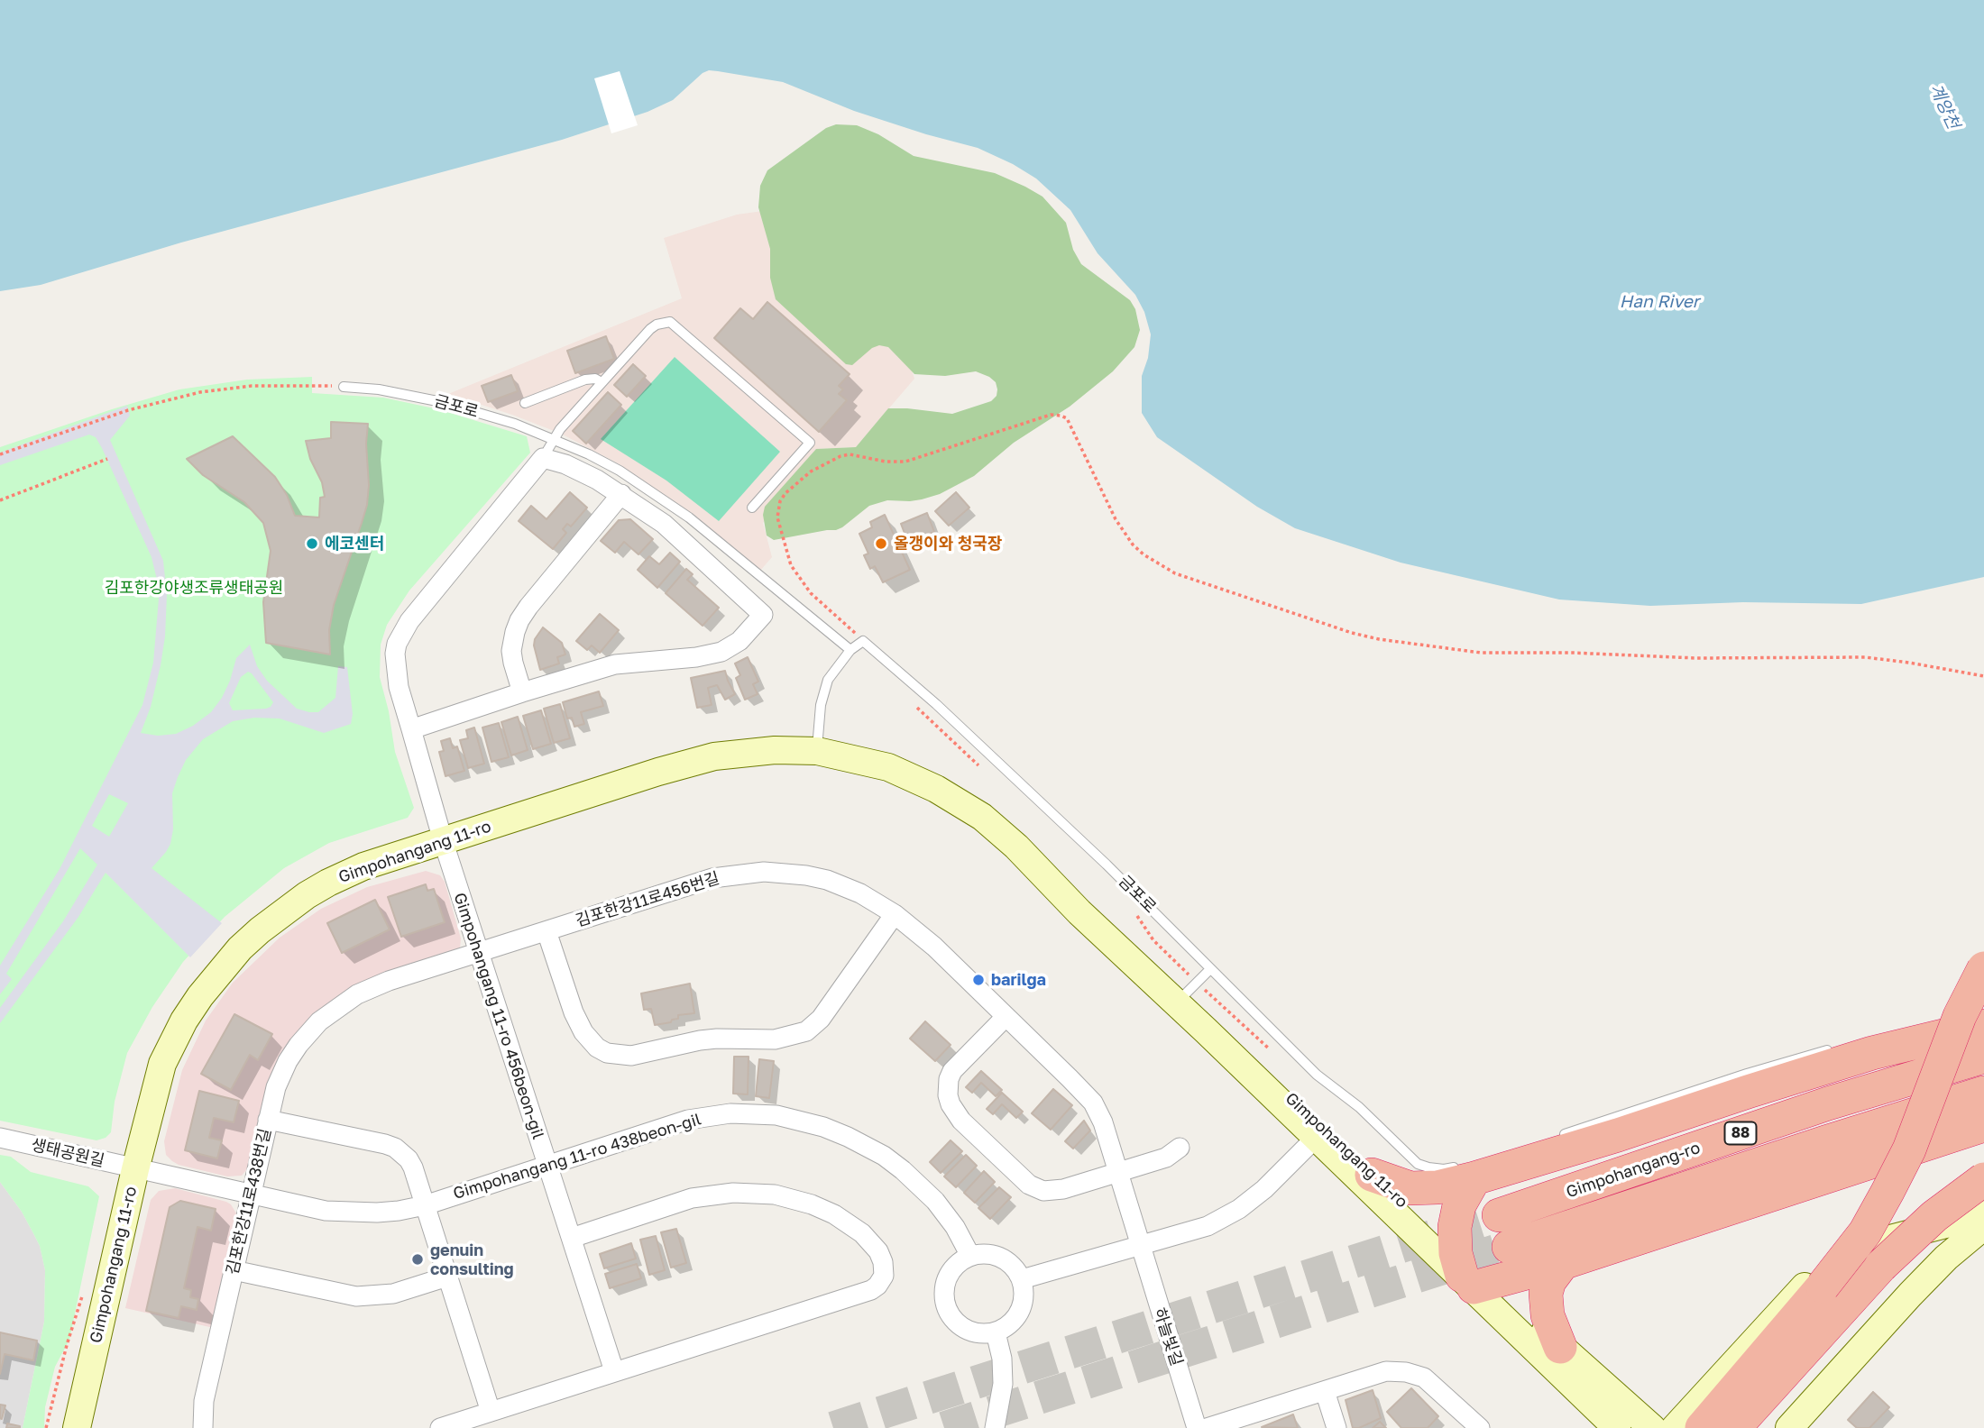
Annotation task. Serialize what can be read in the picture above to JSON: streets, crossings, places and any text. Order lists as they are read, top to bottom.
{
  "streets": {
    "highway": ["88", "Gimpohangang-ro"],
    "main road": ["Gimpohangang 11-ro"],
    "street": [
      "김포한강11로456번길",
      "Gimpohangang 11-ro 456beon-gil",
      "생태공원길",
      "Gimpohangang 11-ro 438beon-gil",
      "김포한강11로438번길",
      "하늘빛길"
    ],
    "lane": ["금포로"]
  },
  "crossings": [
    ["Gimpohangang 11-ro", "Gimpohangang 11-ro 456beon-gil"],
    ["Gimpohangang 11-ro", "생태공원길"],
    ["Gimpohangang 11-ro", "Gimpohangang 11-ro 438beon-gil"],
    ["김포한강11로456번길", "Gimpohangang 11-ro 456beon-gil"],
    ["김포한강11로456번길", "김포한강11로438번길"],
    ["김포한강11로456번길", "하늘빛길"],
    ["Gimpohangang 11-ro 456beon-gil", "Gimpohangang 11-ro 438beon-gil"],
    ["생태공원길", "Gimpohangang 11-ro 438beon-gil"],
    ["Gimpohangang 11-ro 438beon-gil", "김포한강11로438번길"]
  ],
  "water": ["계양천", "Han River"],
  "parks": ["김포한강야생조류생태공원"],
  "places": [
    "에코센터",
    "올갱이와 청국장",
    "barilga",
    "genuin consulting"
  ]
}
